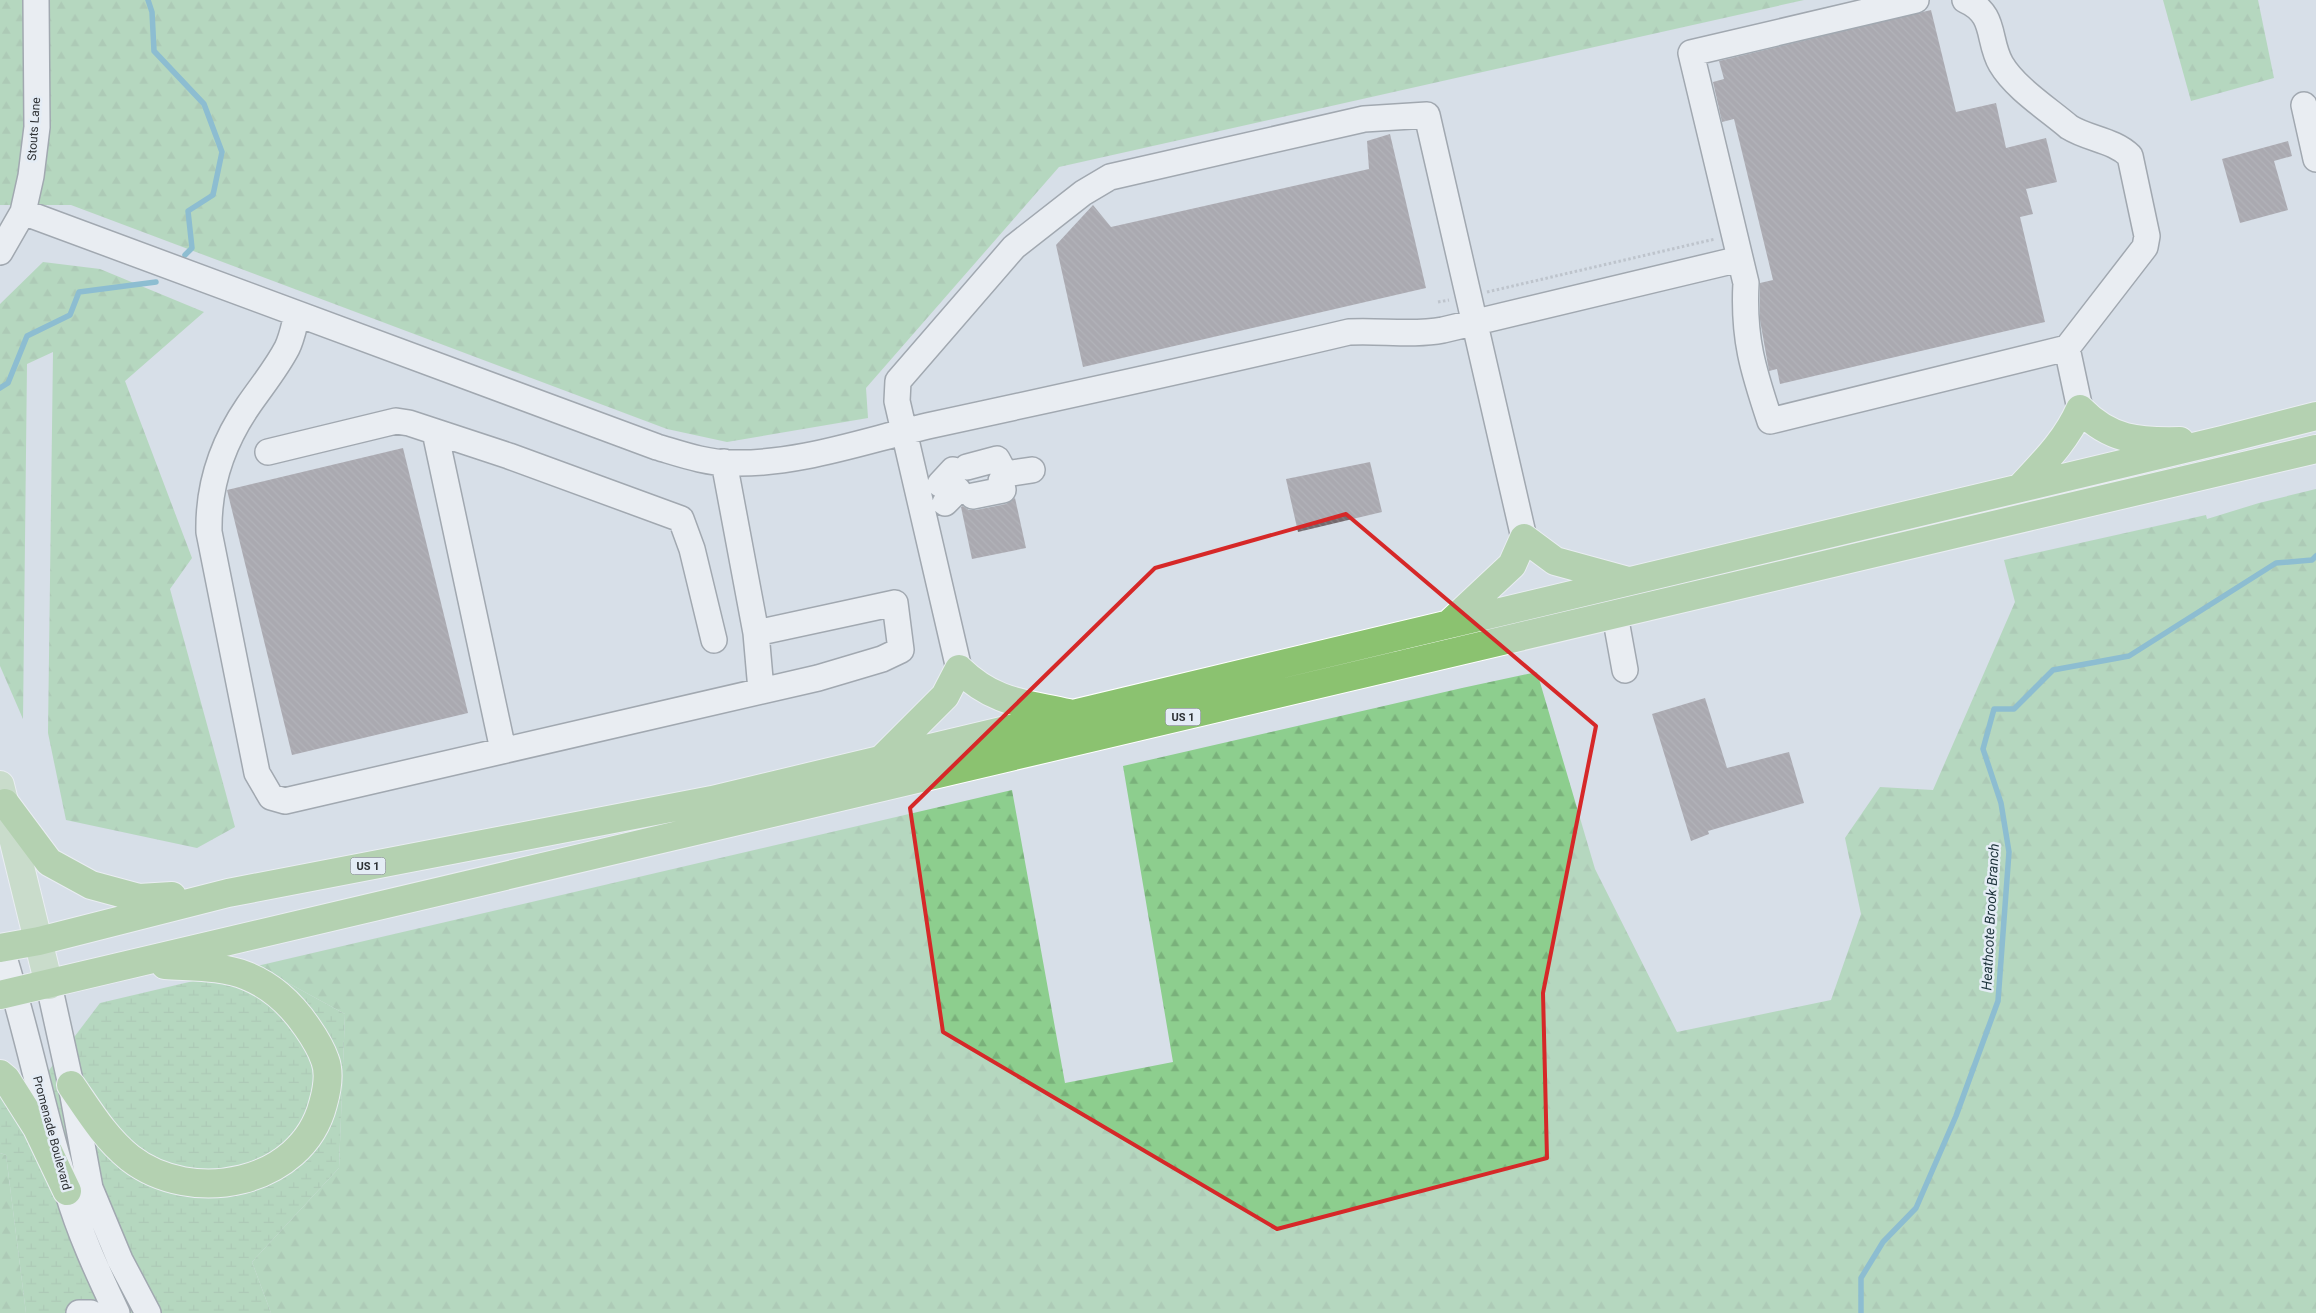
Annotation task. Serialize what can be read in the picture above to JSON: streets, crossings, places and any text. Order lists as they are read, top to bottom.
{
  "streets": {
    "highway": ["US 1"],
    "street": ["Stouts Lane", "Promenade Boulevard"]
  },
  "crossings": [
    ["US 1", "Promenade Boulevard"]
  ],
  "water": ["Heathcote Brook Branch"]
}
